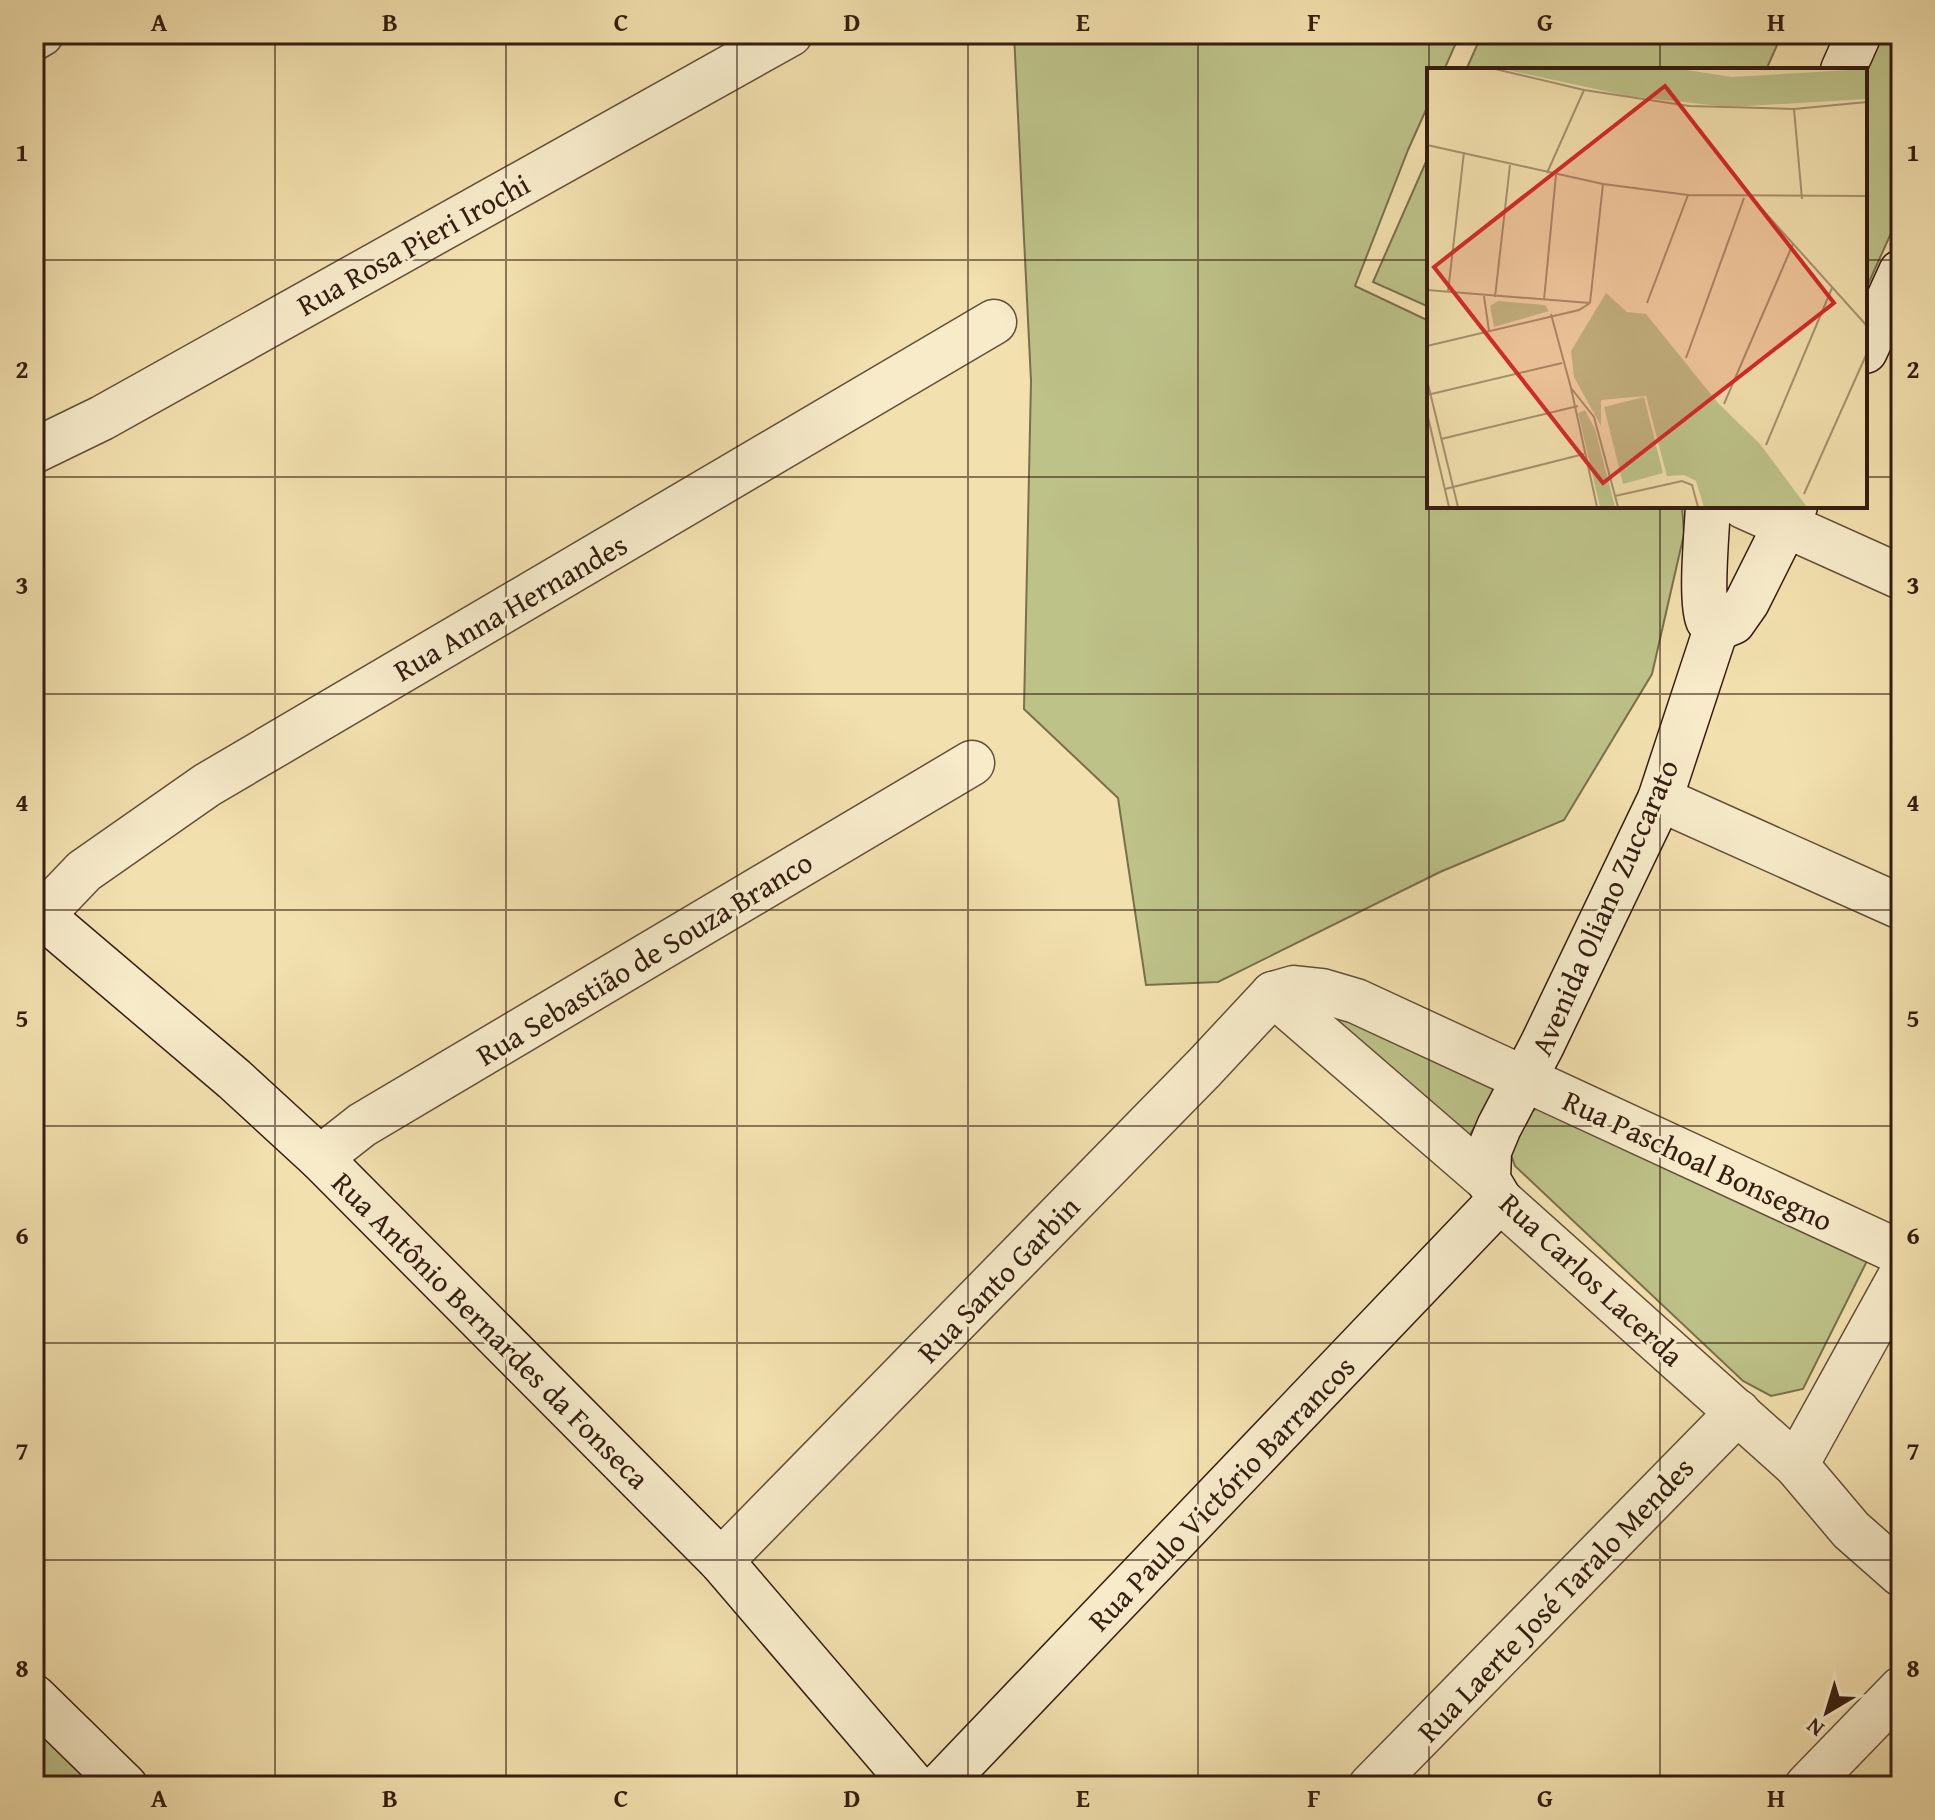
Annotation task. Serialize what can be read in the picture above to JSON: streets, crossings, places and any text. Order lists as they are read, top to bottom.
{
  "streets": {
    "street": [
      "Rua Rosa Pieri Irochi",
      "Rua Anna Hernandes",
      "Avenida Oliano Zuccarato",
      "Rua Sebastião de Souza Branco",
      "Rua Paschoal Bonsegno",
      "Rua Santo Garbin",
      "Rua Carlos Lacerda",
      "Rua Antônio Bernardes da Fonseca",
      "Rua Paulo Victório Barrancos",
      "Rua Laerte José Taralo Mendes"
    ]
  },
  "crossings": [
    ["Rua Anna Hernandes", "Rua Antônio Bernardes da Fonseca"],
    ["Avenida Oliano Zuccarato", "Rua Paschoal Bonsegno"],
    ["Avenida Oliano Zuccarato", "Rua Carlos Lacerda"],
    ["Avenida Oliano Zuccarato", "Rua Paulo Victório Barrancos"],
    ["Rua Sebastião de Souza Branco", "Rua Antônio Bernardes da Fonseca"],
    ["Rua Paschoal Bonsegno", "Rua Santo Garbin"],
    ["Rua Paschoal Bonsegno", "Rua Carlos Lacerda"],
    ["Rua Santo Garbin", "Rua Carlos Lacerda"],
    ["Rua Santo Garbin", "Rua Antônio Bernardes da Fonseca"],
    ["Rua Carlos Lacerda", "Rua Paulo Victório Barrancos"],
    ["Rua Carlos Lacerda", "Rua Laerte José Taralo Mendes"]
  ],
  "north": "bottom left",
  "grid": {
    "columns": [
      "A",
      "B",
      "C",
      "D",
      "E",
      "F",
      "G",
      "H"
    ],
    "rows": [
      "1",
      "2",
      "3",
      "4",
      "5",
      "6",
      "7",
      "8"
    ]
  }
}
